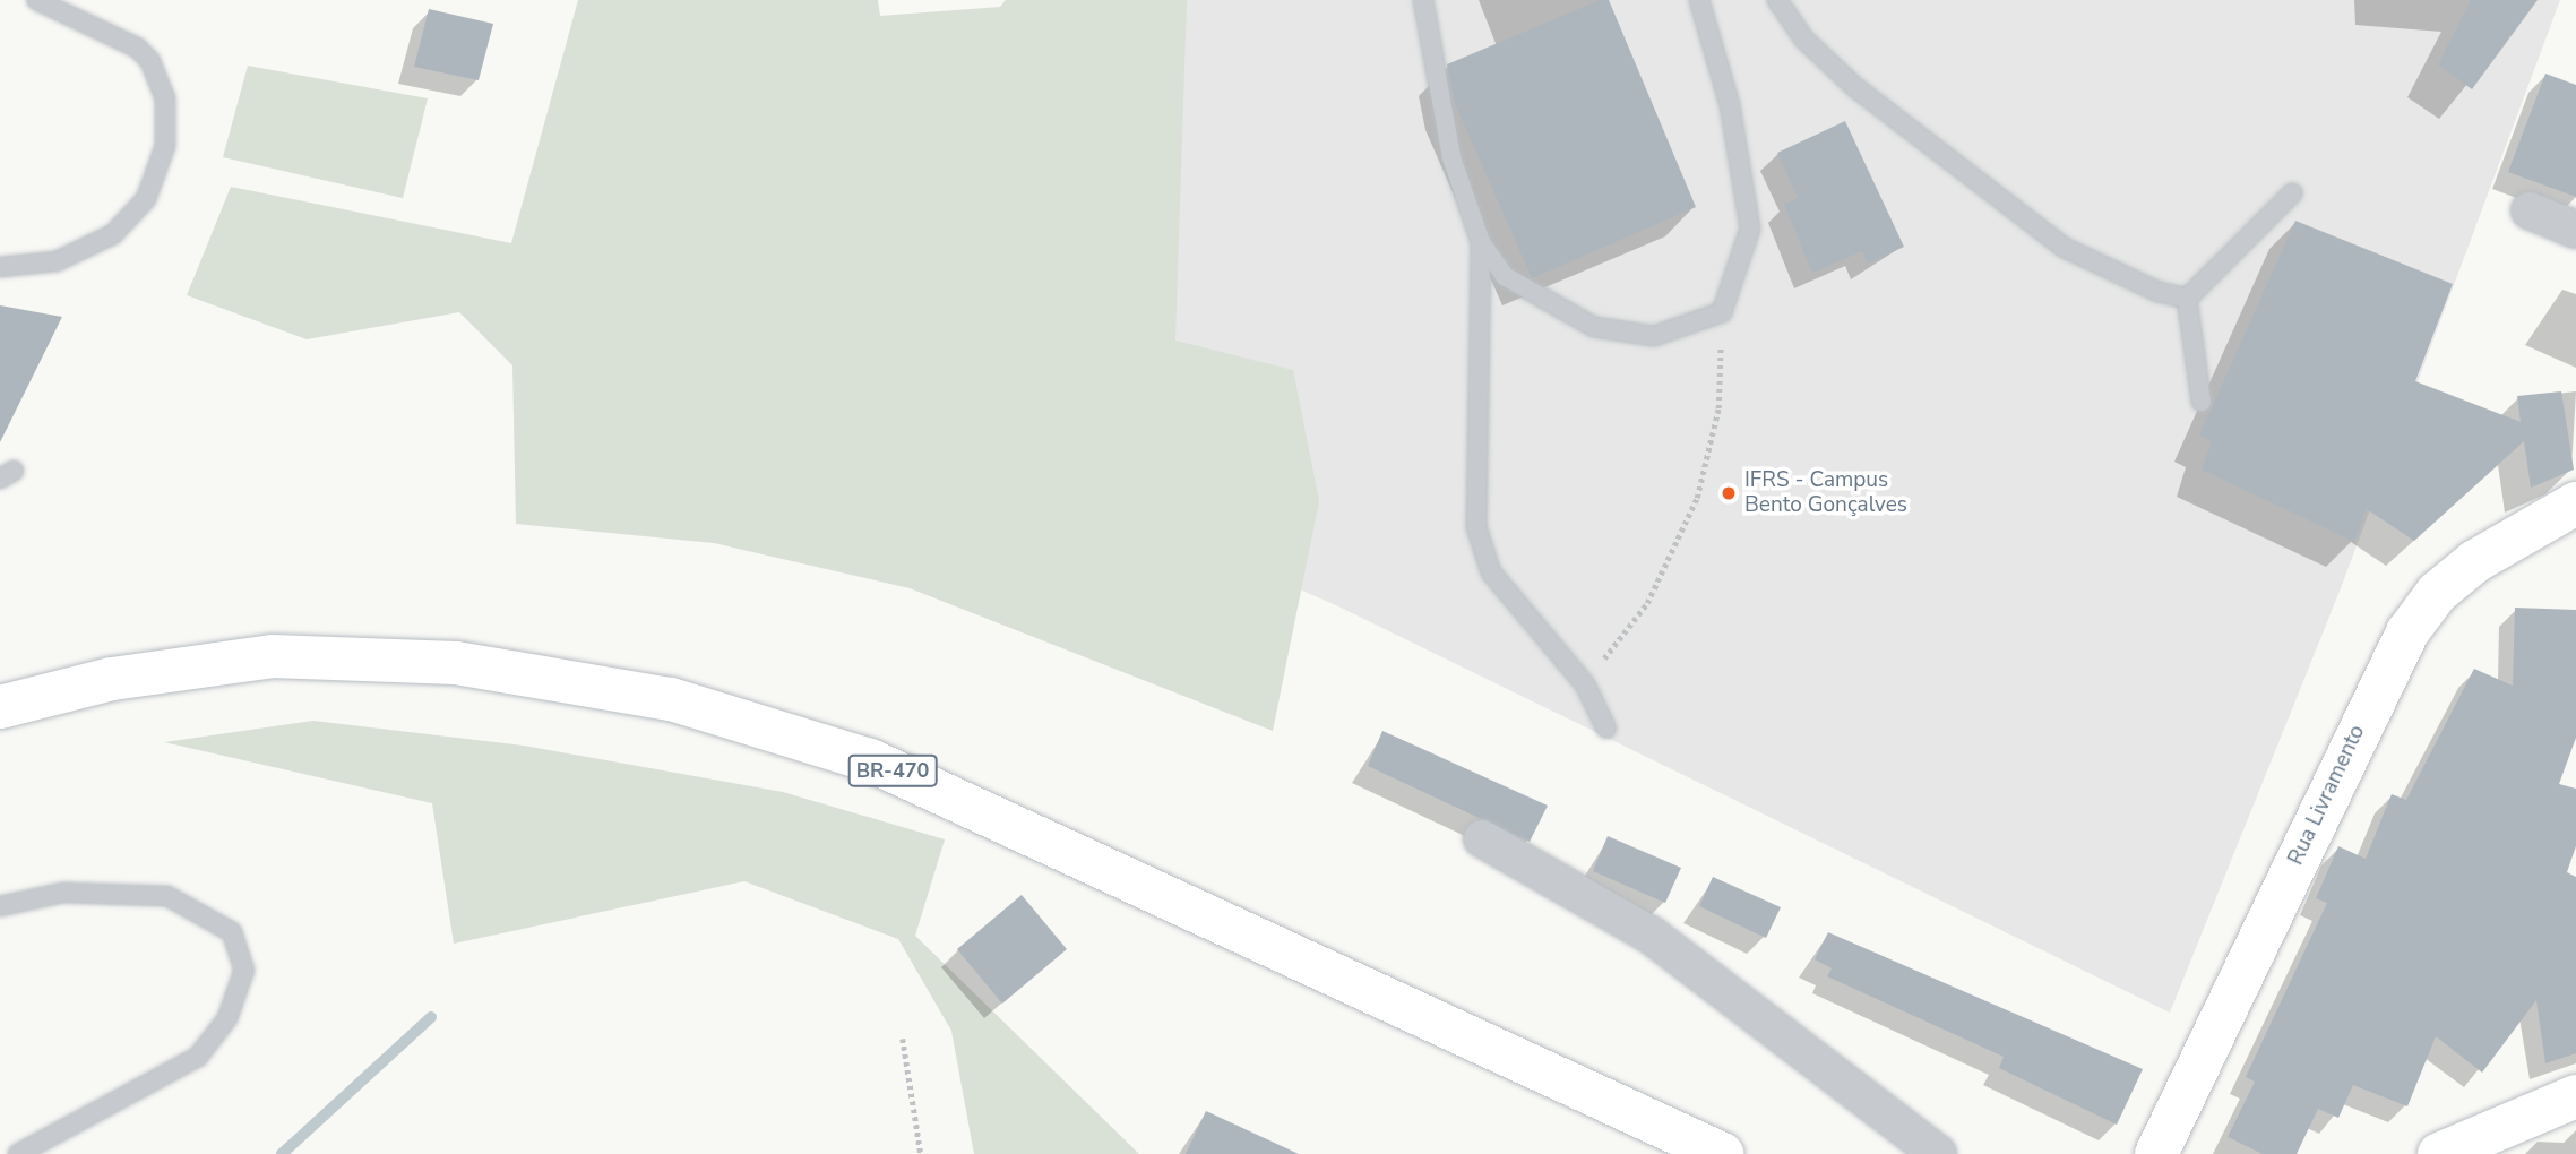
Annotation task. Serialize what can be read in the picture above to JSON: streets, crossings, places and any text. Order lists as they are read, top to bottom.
{
  "streets": {
    "main road": ["BR-470", "Rua Livramento"]
  },
  "places": ["IFRS - Campus Bento Gonçalves"]
}
